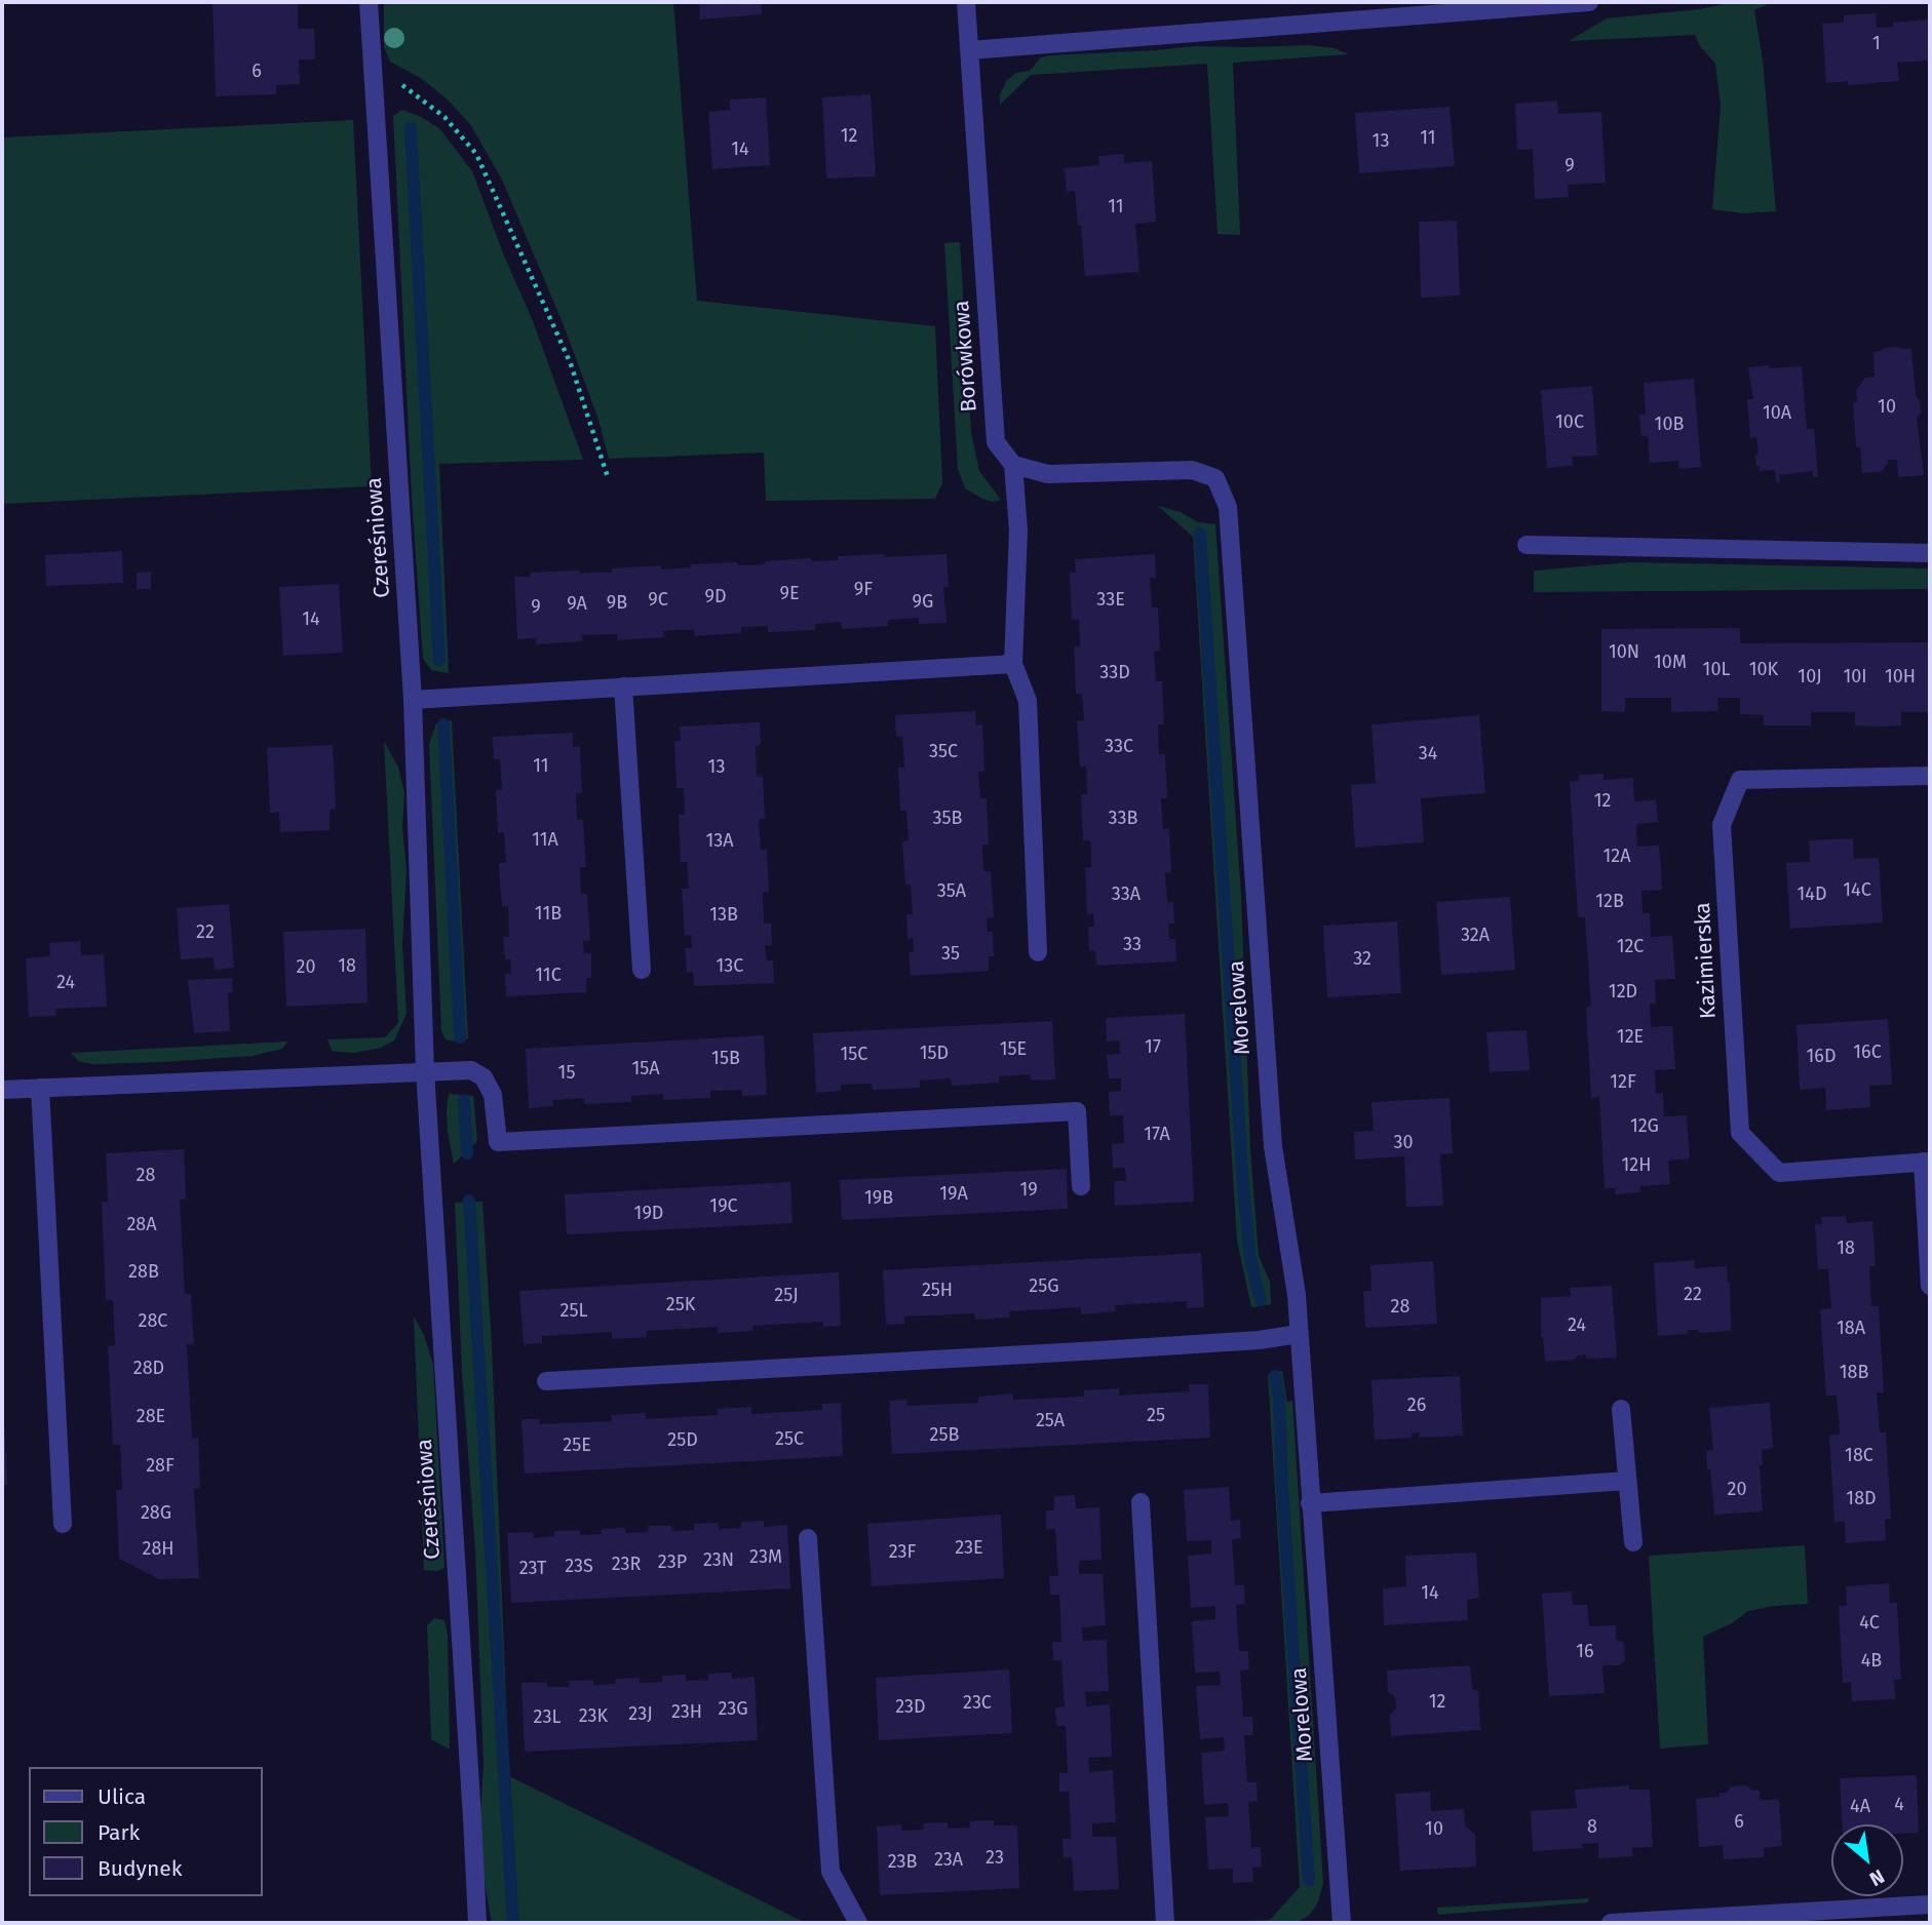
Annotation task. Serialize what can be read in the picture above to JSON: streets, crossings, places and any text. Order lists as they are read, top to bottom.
{
  "streets": {
    "street": [
      "Borówkowa",
      "Czereśniowa",
      "Kazimierska",
      "Morelowa"
    ]
  },
  "crossings": [
    ["Borówkowa", "Morelowa"]
  ],
  "house_numbers": [
    "1",
    "6",
    "12",
    "11",
    "13",
    "14",
    "9",
    "11",
    "10",
    "10A",
    "10C",
    "10B",
    "9F",
    "9E",
    "9D",
    "9C",
    "33E",
    "9G",
    "9B",
    "9A",
    "9",
    "14",
    "10N",
    "10M",
    "10L",
    "10K",
    "33D",
    "10J",
    "10I",
    "10H",
    "33C",
    "35C",
    "34",
    "11",
    "13",
    "12",
    "35B",
    "33B",
    "11A",
    "13A",
    "12A",
    "14C",
    "35A",
    "33A",
    "14D",
    "12B",
    "11B",
    "13B",
    "22",
    "32A",
    "33",
    "12C",
    "35",
    "32",
    "18",
    "13C",
    "20",
    "11C",
    "24",
    "12D",
    "12E",
    "17",
    "15E",
    "16C",
    "15D",
    "15C",
    "16D",
    "15B",
    "15A",
    "15",
    "12F",
    "12G",
    "17A",
    "30",
    "12H",
    "28",
    "19",
    "19A",
    "19B",
    "19C",
    "19D",
    "28A",
    "18",
    "28B",
    "25G",
    "25H",
    "22",
    "25J",
    "25K",
    "28",
    "25L",
    "28C",
    "24",
    "18A",
    "28D",
    "18B",
    "26",
    "25",
    "28E",
    "25A",
    "25B",
    "25C",
    "25D",
    "25E",
    "18C",
    "28F",
    "20",
    "18D",
    "28G",
    "23E",
    "28H",
    "23F",
    "23M",
    "23N",
    "23P",
    "23R",
    "23S",
    "23T",
    "14",
    "4C",
    "16",
    "4B",
    "12",
    "23C",
    "23D",
    "23G",
    "23H",
    "23J",
    "23K",
    "23L",
    "4",
    "4A",
    "6",
    "8",
    "10",
    "23",
    "23A",
    "23B"
  ],
  "legend": ["Ulica", "Park", "Budynek"],
  "north": "bottom right"
}
